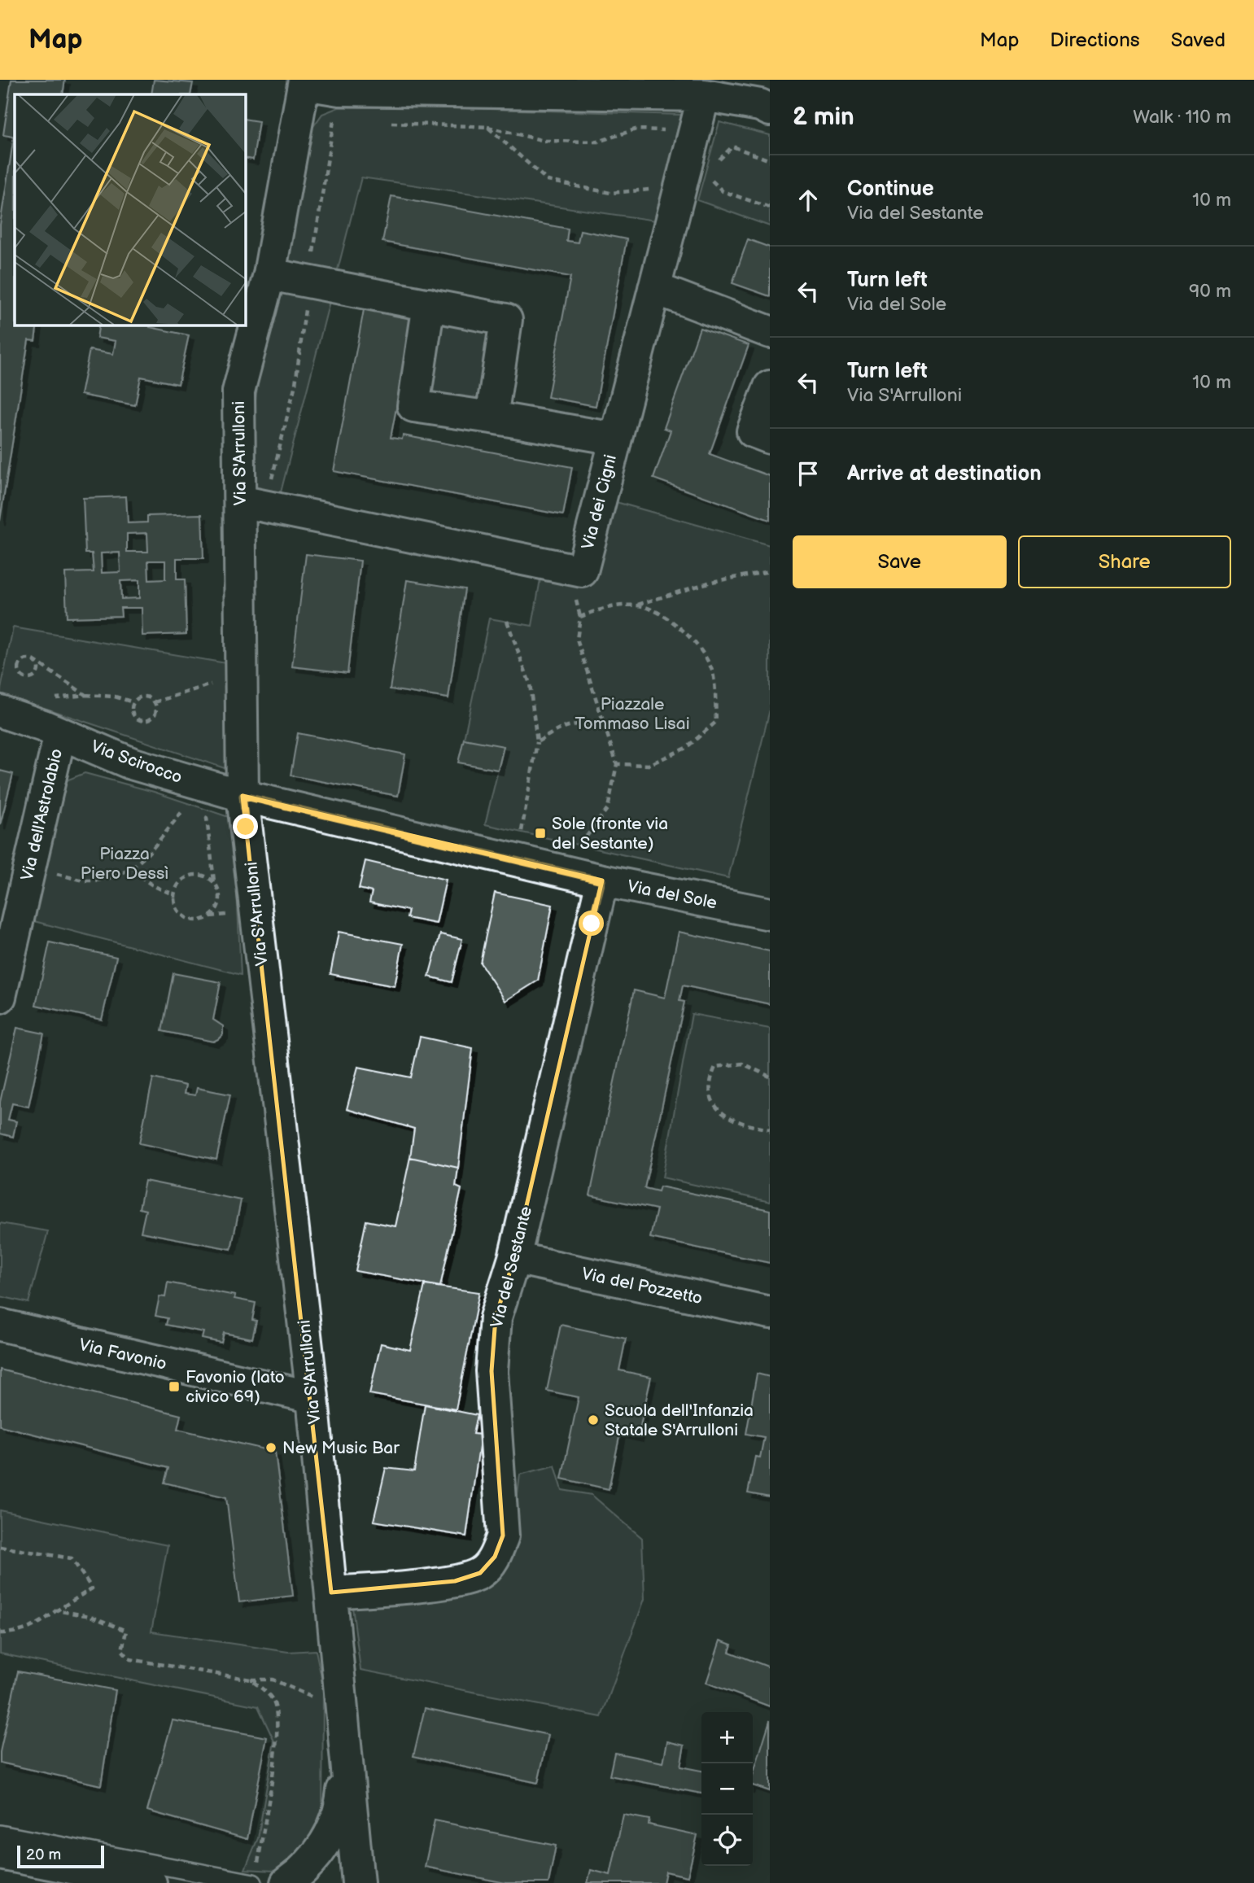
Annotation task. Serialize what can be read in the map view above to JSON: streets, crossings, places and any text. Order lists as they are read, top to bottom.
{
  "streets": {
    "street": [
      "Via S'Arrulloni",
      "Via dei Cigni",
      "Via Scirocco",
      "Via dell'Astrolabio",
      "Via del Sole",
      "Via del Sestante",
      "Via del Pozzetto",
      "Via Favonio"
    ]
  },
  "crossings": [
    ["Via S'Arrulloni", "Via dei Cigni"],
    ["Via S'Arrulloni", "Via Scirocco"],
    ["Via S'Arrulloni", "Via del Sole"],
    ["Via S'Arrulloni", "Via del Sestante"],
    ["Via S'Arrulloni", "Via Favonio"],
    ["Via Scirocco", "Via dell'Astrolabio"],
    ["Via Scirocco", "Via del Sole"],
    ["Via del Sole", "Via del Sestante"],
    ["Via del Sestante", "Via del Pozzetto"]
  ],
  "parks": ["Piazzale Tommaso Lisai", "Piazza Piero Dessì"],
  "places": {
    "transit": ["Sole (fronte via del Sestante)", "Favonio (lato civico 69)"],
    "other": ["Scuola dell'Infanzia Statale S'Arrulloni", "New Music Bar"]
  },
  "scale_bar": "20 m",
  "page": {
    "header": "Map",
    "nav": ["Map", "Directions", "Saved"],
    "heading": ["2 min", "Walk · 110 m"],
    "list": [
      ["Continue", "Via del Sestante", "10 m"],
      ["Turn left", "Via del Sole", "90 m"],
      ["Turn left", "Via S'Arrulloni", "10 m"],
      "Arrive at destination"
    ],
    "buttons": ["Save", "Share"],
    "map_buttons": ["+", "−"],
    "scale": "20 m"
  }
}
